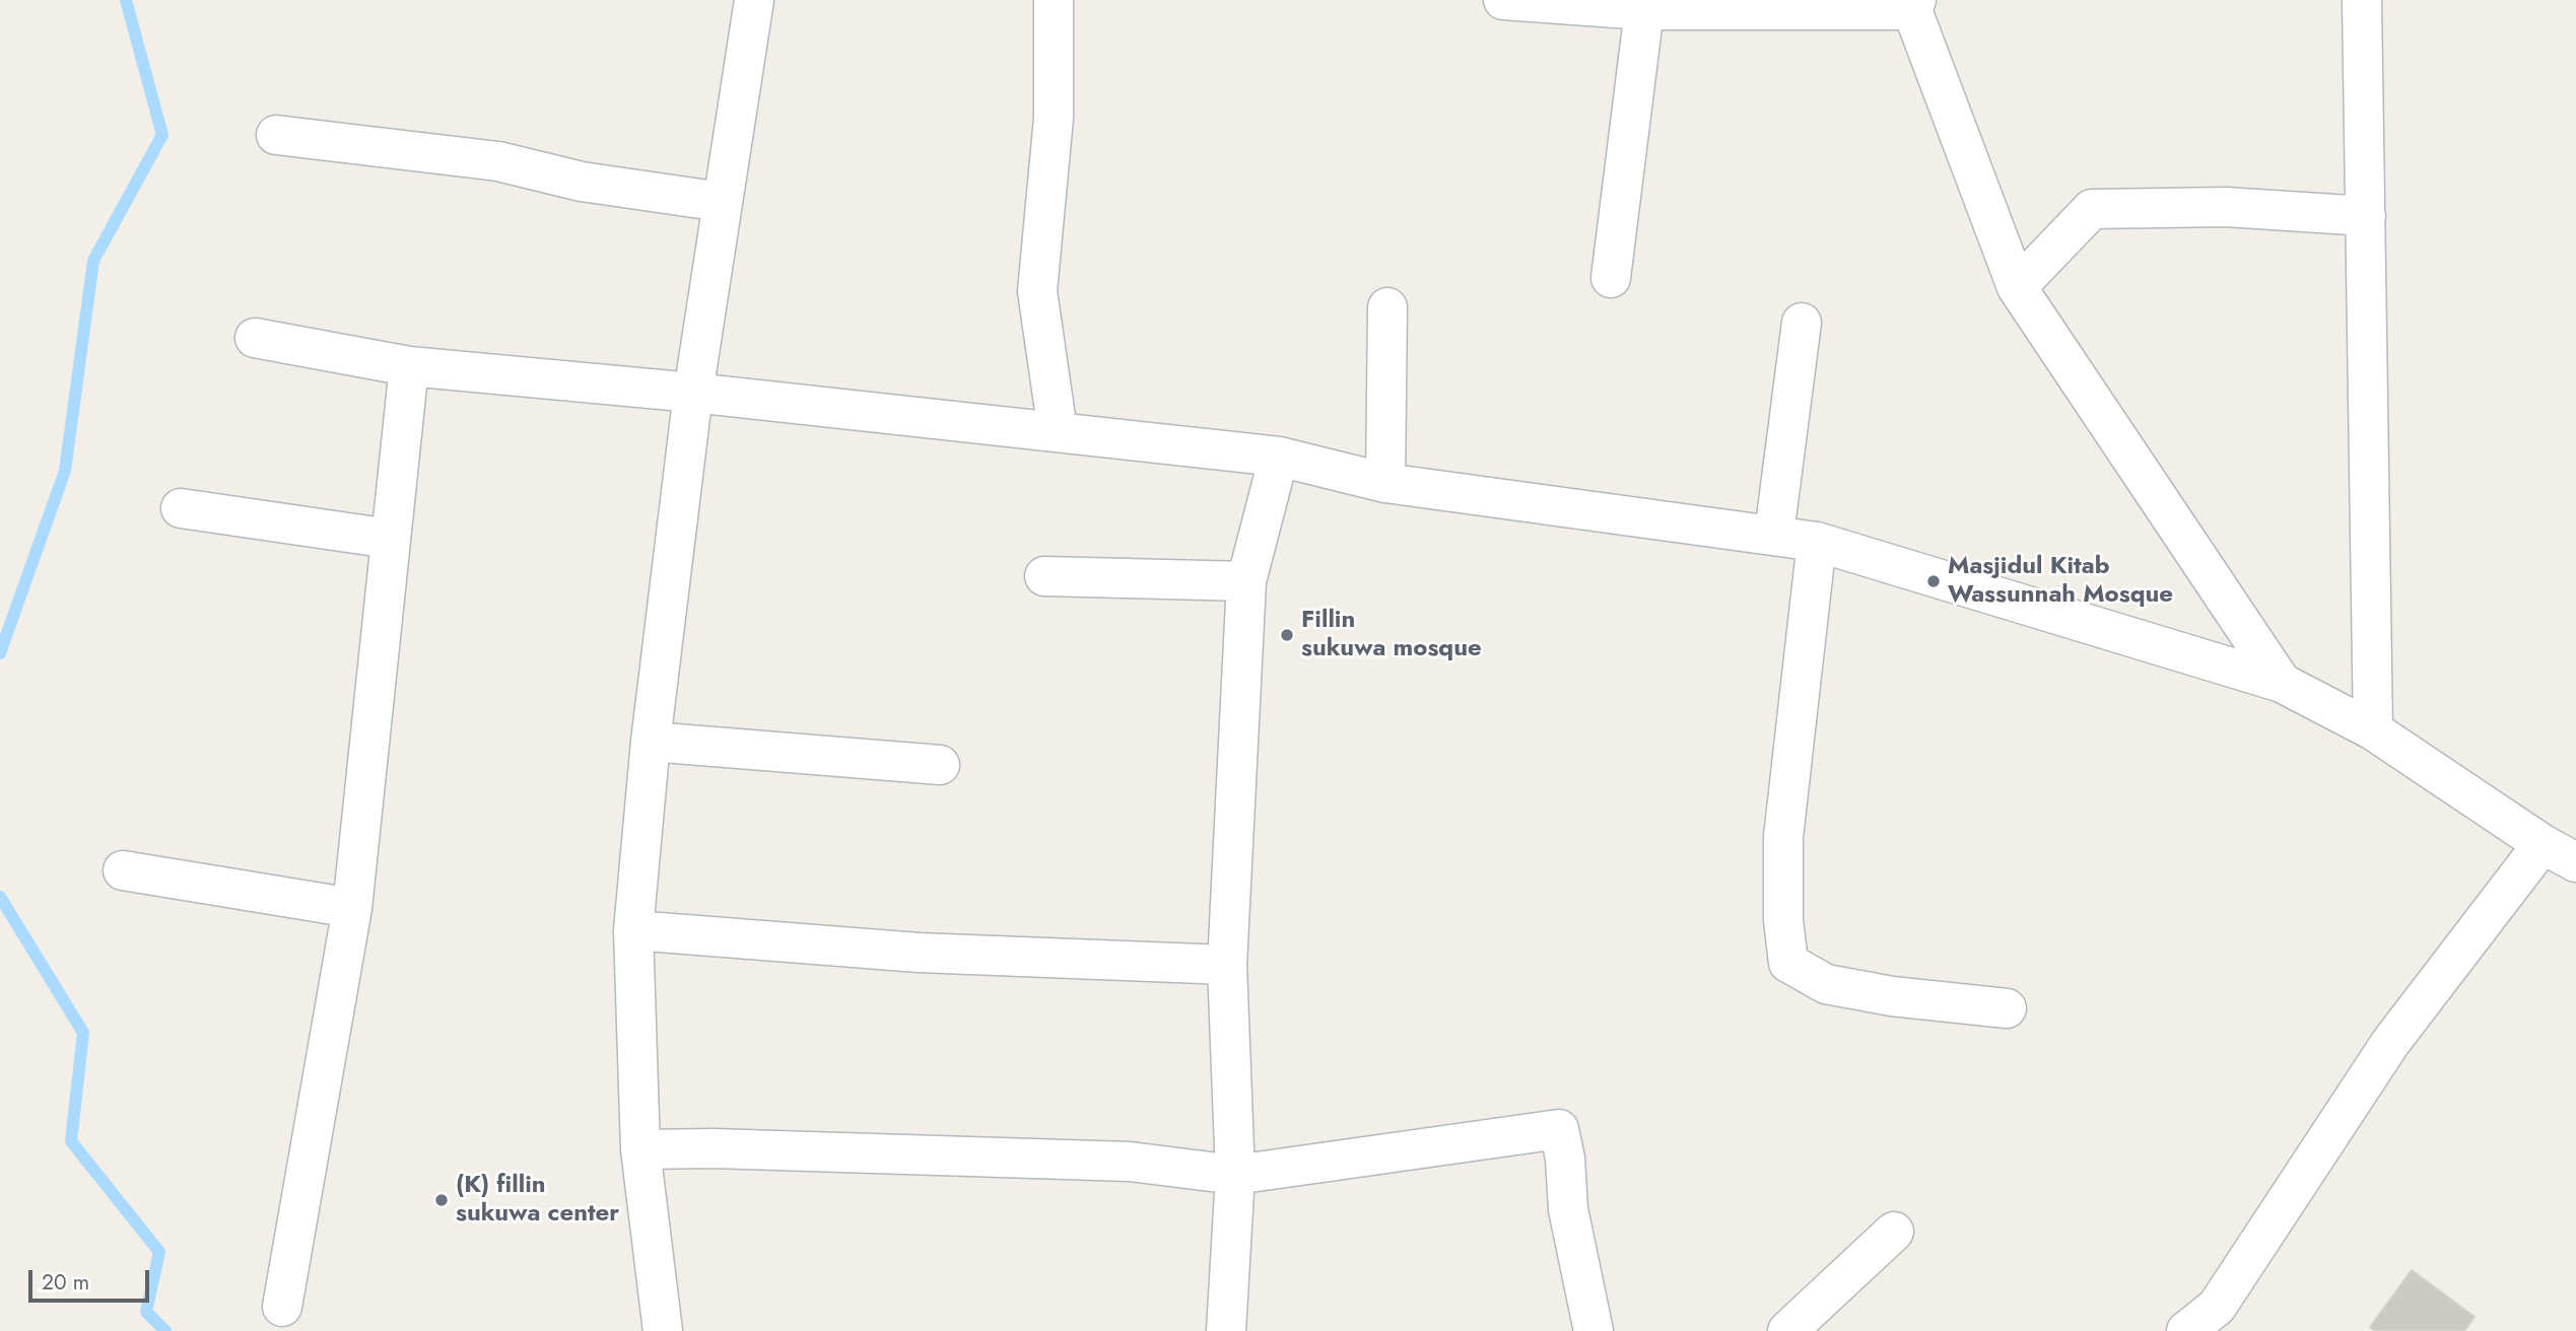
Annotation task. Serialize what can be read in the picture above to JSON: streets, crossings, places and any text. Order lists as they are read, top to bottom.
{
  "places": ["Masjidul Kitab Wassunnah Mosque", "Fillin sukuwa mosque", "(K) fillin sukuwa center"],
  "scale_bar": "20 m"
}
